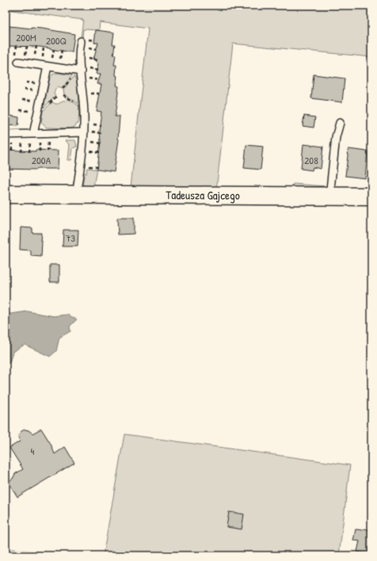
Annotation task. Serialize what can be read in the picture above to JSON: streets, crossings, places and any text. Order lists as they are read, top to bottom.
{
  "streets": {
    "street": ["Tadeusza Gajcego"]
  },
  "house_numbers": [
    "200M",
    "200Q",
    "200A",
    "208",
    "73",
    "4"
  ]
}
